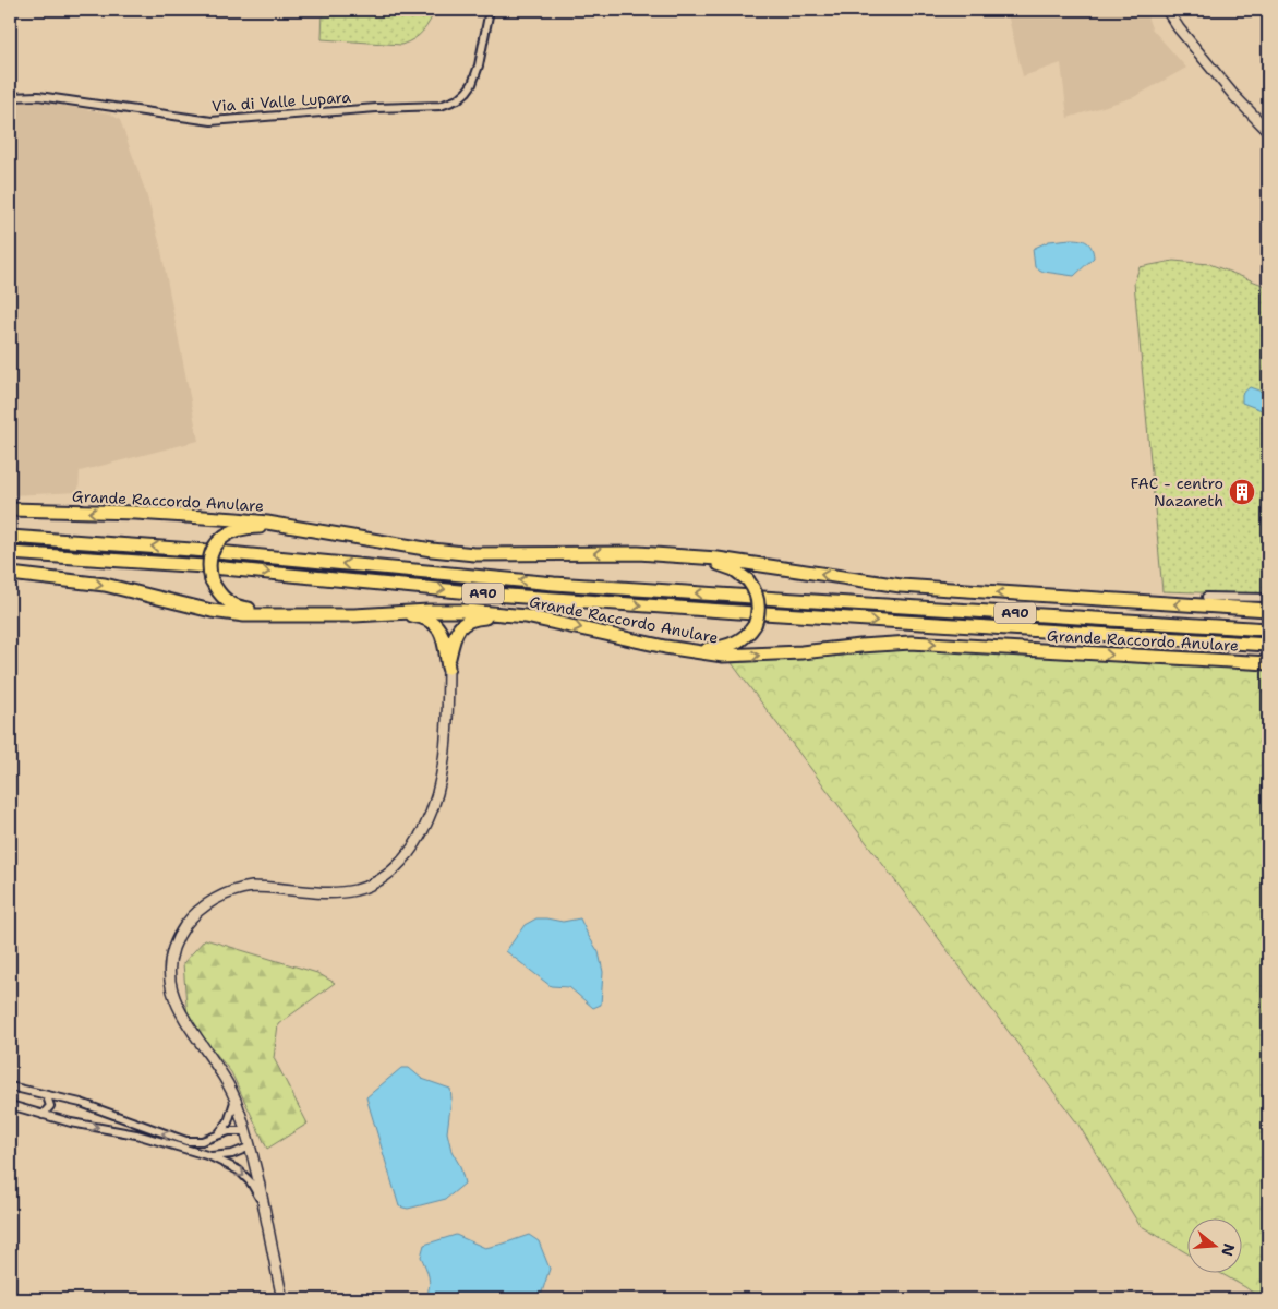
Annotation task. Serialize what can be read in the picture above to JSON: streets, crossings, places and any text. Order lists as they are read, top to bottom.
{
  "streets": {
    "highway": ["Grande Raccordo Anulare", "A90"],
    "street": ["Via di Valle Lupara"]
  },
  "places": {
    "building": ["FAC - centro Nazareth"]
  },
  "north": "right"
}
